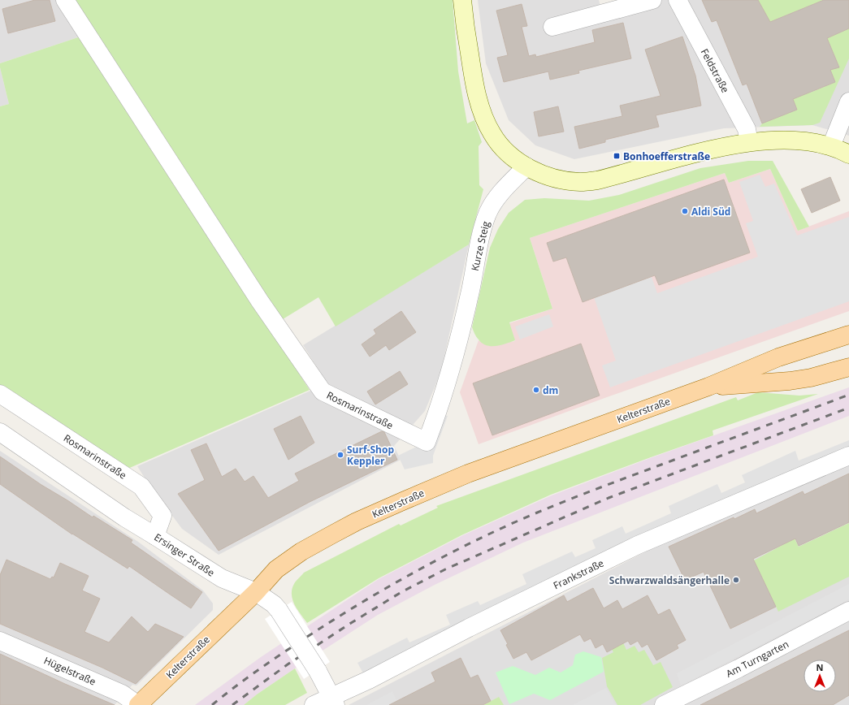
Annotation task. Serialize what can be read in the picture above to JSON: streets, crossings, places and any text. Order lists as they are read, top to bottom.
{
  "streets": {
    "main road": ["Kelterstraße"],
    "street": [
      "Feldstraße",
      "Kurze Steig",
      "Rosmarinstraße",
      "Ersinger Straße",
      "Frankstraße",
      "Am Turngarten",
      "Hügelstraße"
    ]
  },
  "crossings": [
    ["Kurze Steig", "Rosmarinstraße"],
    ["Rosmarinstraße", "Ersinger Straße"],
    ["Kelterstraße", "Ersinger Straße"],
    ["Kelterstraße", "Hügelstraße"],
    ["Ersinger Straße", "Frankstraße"]
  ],
  "places": {
    "transit": ["Bonhoefferstraße"],
    "other": [
      "Aldi Süd",
      "dm",
      "Surf-Shop Keppler",
      "Schwarzwaldsängerhalle"
    ]
  },
  "north": "top"
}
